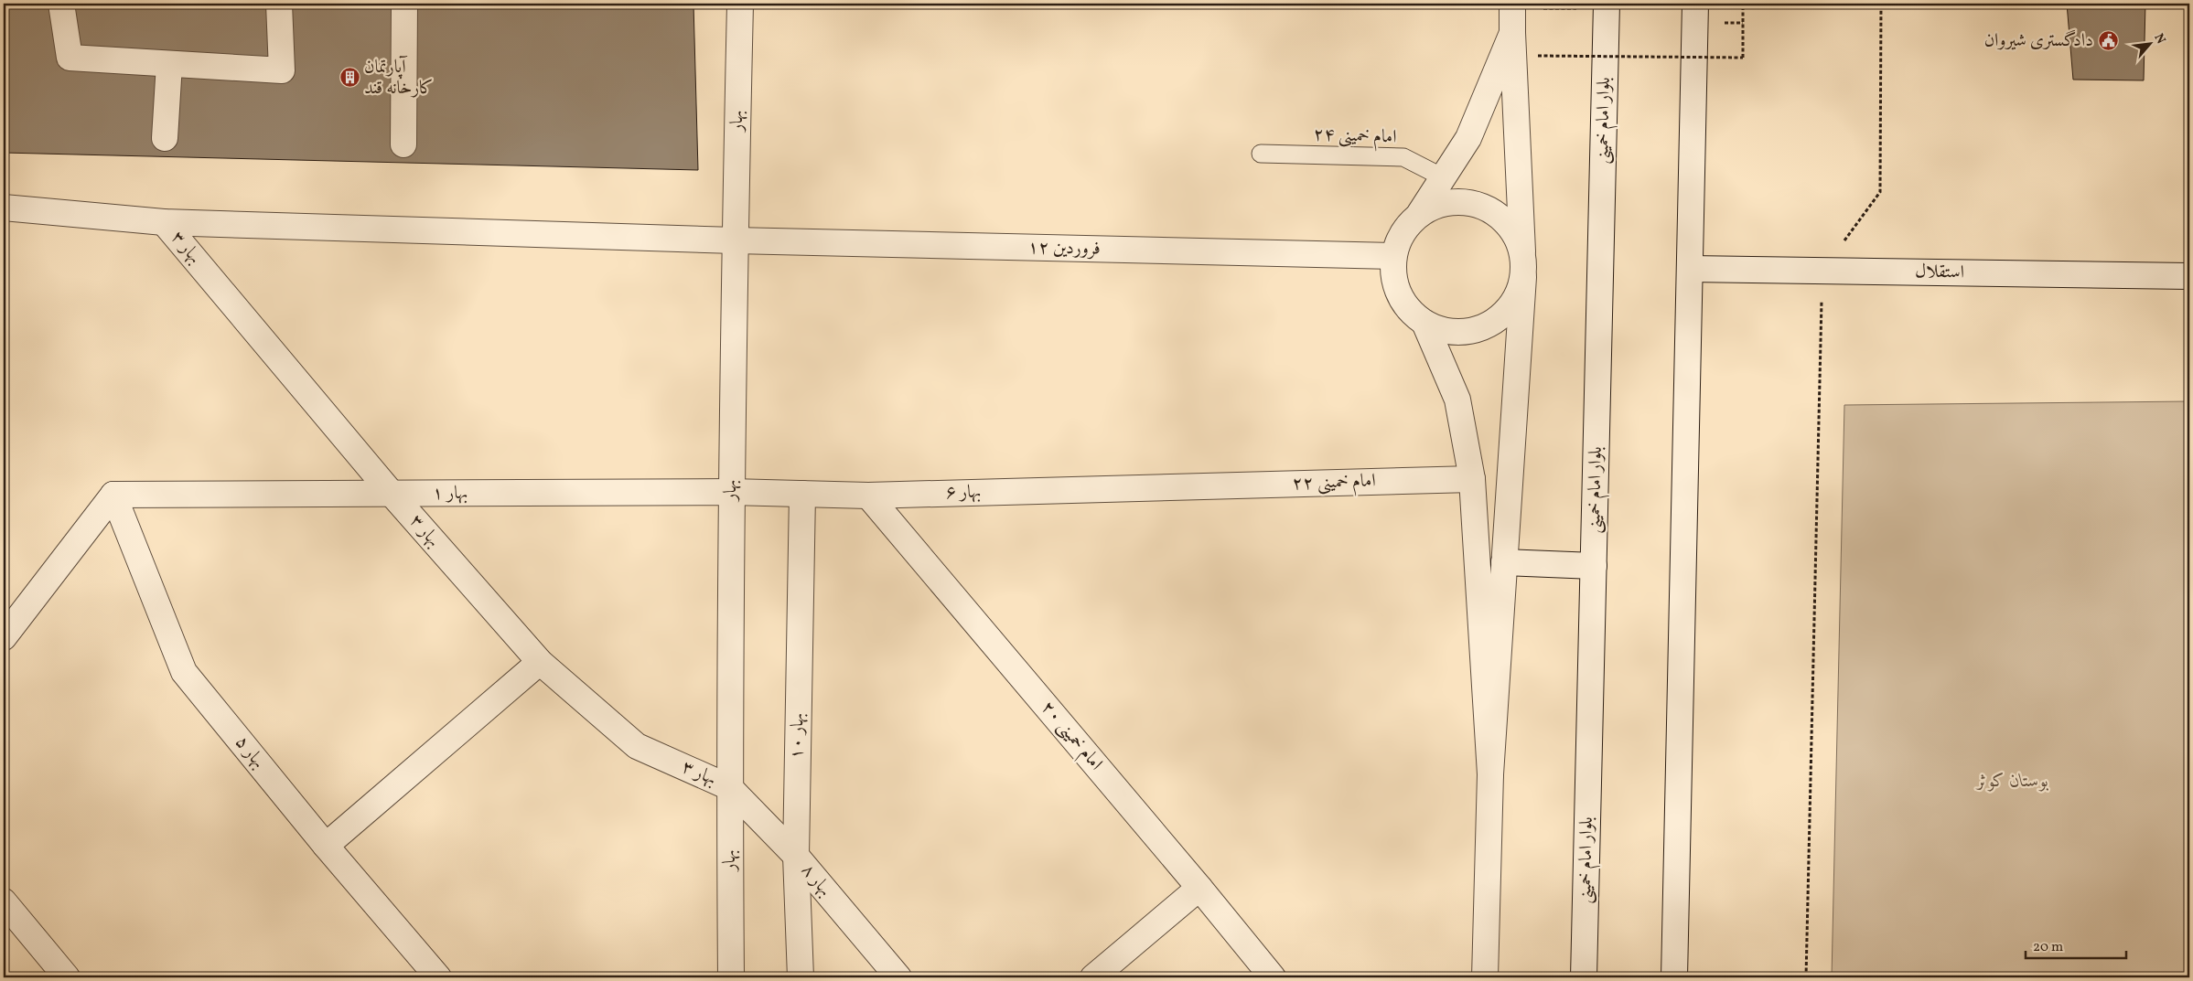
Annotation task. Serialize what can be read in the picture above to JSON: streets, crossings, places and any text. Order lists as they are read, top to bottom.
{
  "streets": {
    "street": [
      "بهار",
      "بلوار امام خمینی",
      "بهار ۳",
      "۱۲ فروردین",
      "استقلال",
      "امام خمینی ۲۲",
      "بهار ۶",
      "بهار ۱",
      "بهار ۱۰",
      "امام خمینی ۲۰",
      "بهار ۵",
      "بهار ۸"
    ],
    "lane": ["امام خمینی ۲۴"]
  },
  "crossings": [
    ["بهار", "بهار ۳"],
    ["بهار", "۱۲ فروردین"],
    ["بهار", "بهار ۶"],
    ["بهار", "بهار ۱"],
    ["بهار", "بهار ۸"],
    ["بهار ۳", "۱۲ فروردین"],
    ["بهار ۳", "بهار ۱"],
    ["بهار ۳", "بهار ۸"],
    ["امام خمینی ۲۲", "بهار ۶"],
    ["بهار ۶", "بهار ۱"],
    ["بهار ۶", "بهار ۱۰"],
    ["بهار ۶", "امام خمینی ۲۰"],
    ["بهار ۱", "بهار ۵"],
    ["بهار ۱۰", "بهار ۸"]
  ],
  "parks": ["بوستان کوثر"],
  "places": {
    "public building": ["دادگستری شیروان"],
    "building": ["آپارتمان کارخانه قند"]
  },
  "scale_bar": "20 m",
  "north": "top right"
}
